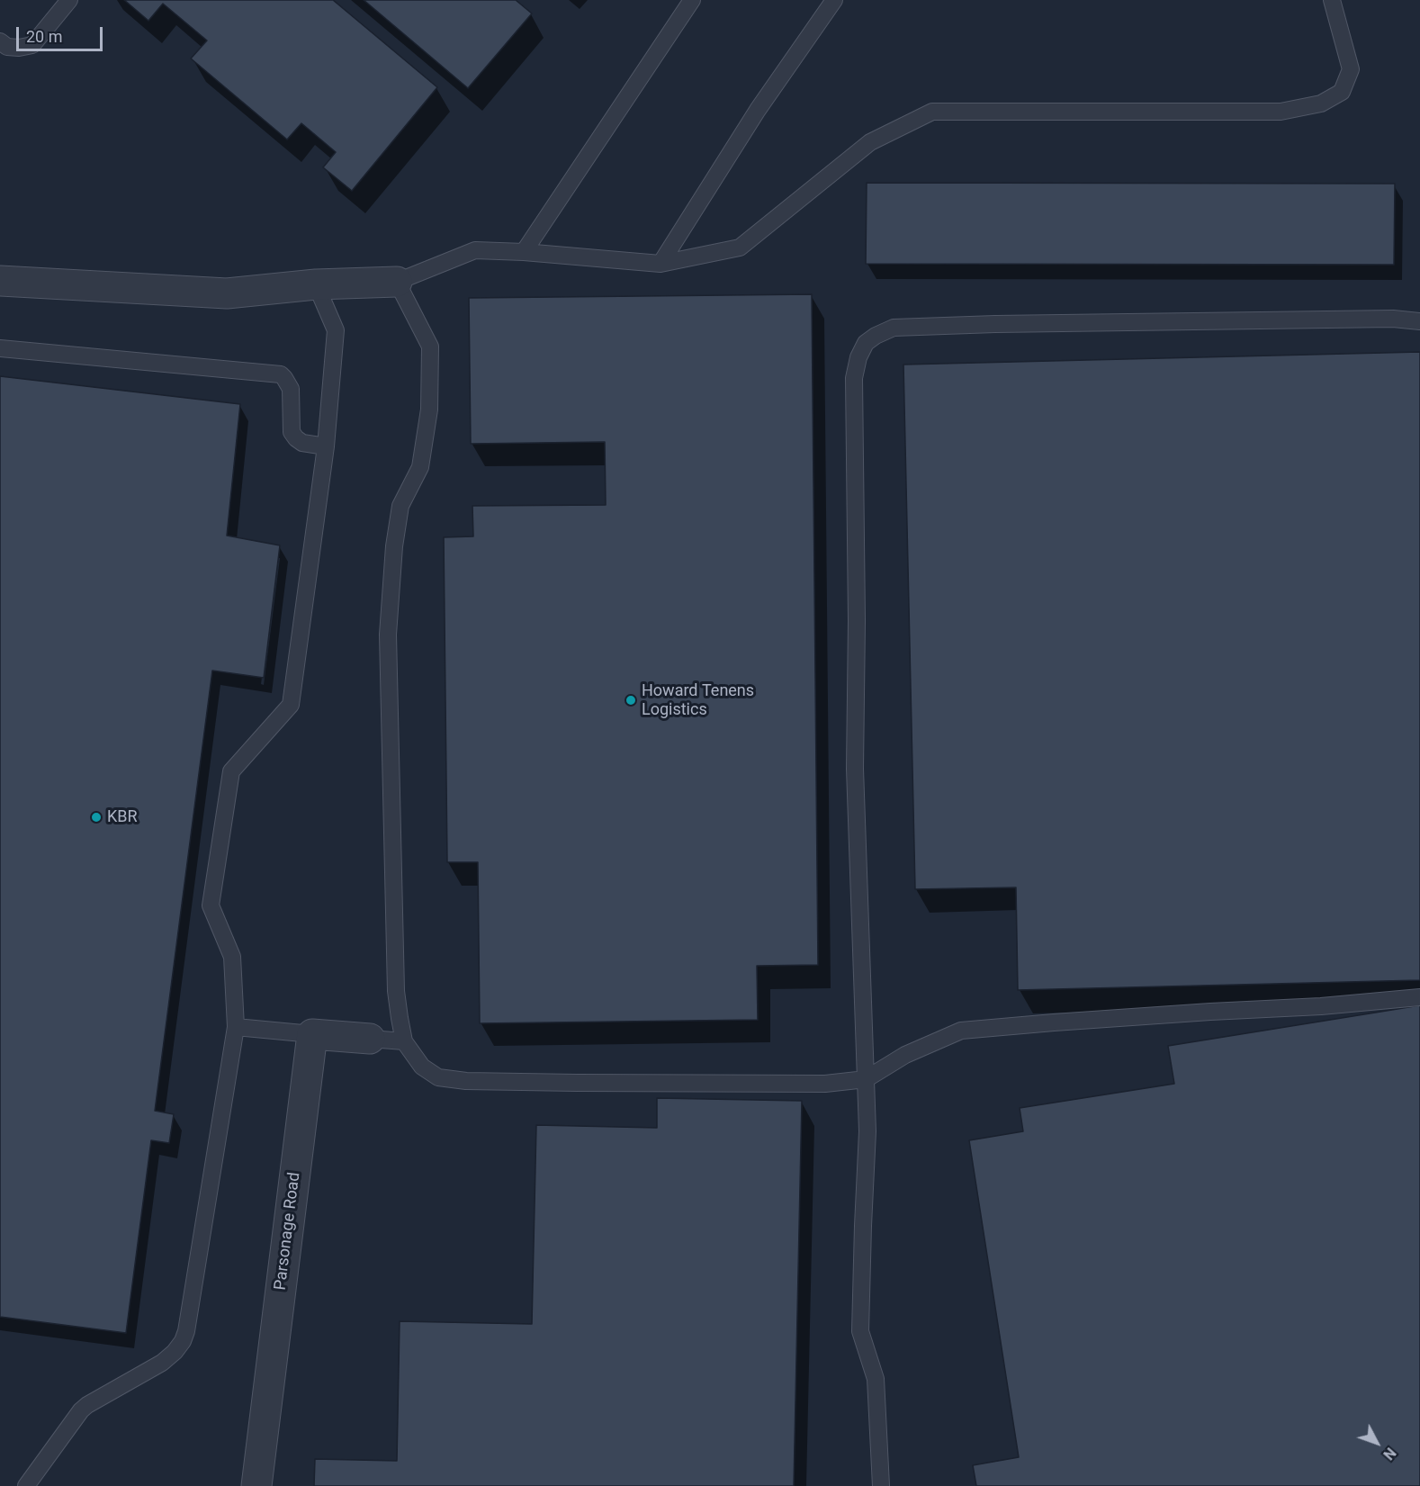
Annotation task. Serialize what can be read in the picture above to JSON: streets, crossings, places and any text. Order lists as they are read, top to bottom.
{
  "streets": {
    "street": ["Parsonage Road"]
  },
  "places": ["Howard Tenens Logistics", "KBR"],
  "scale_bar": "20 m",
  "north": "bottom right"
}
